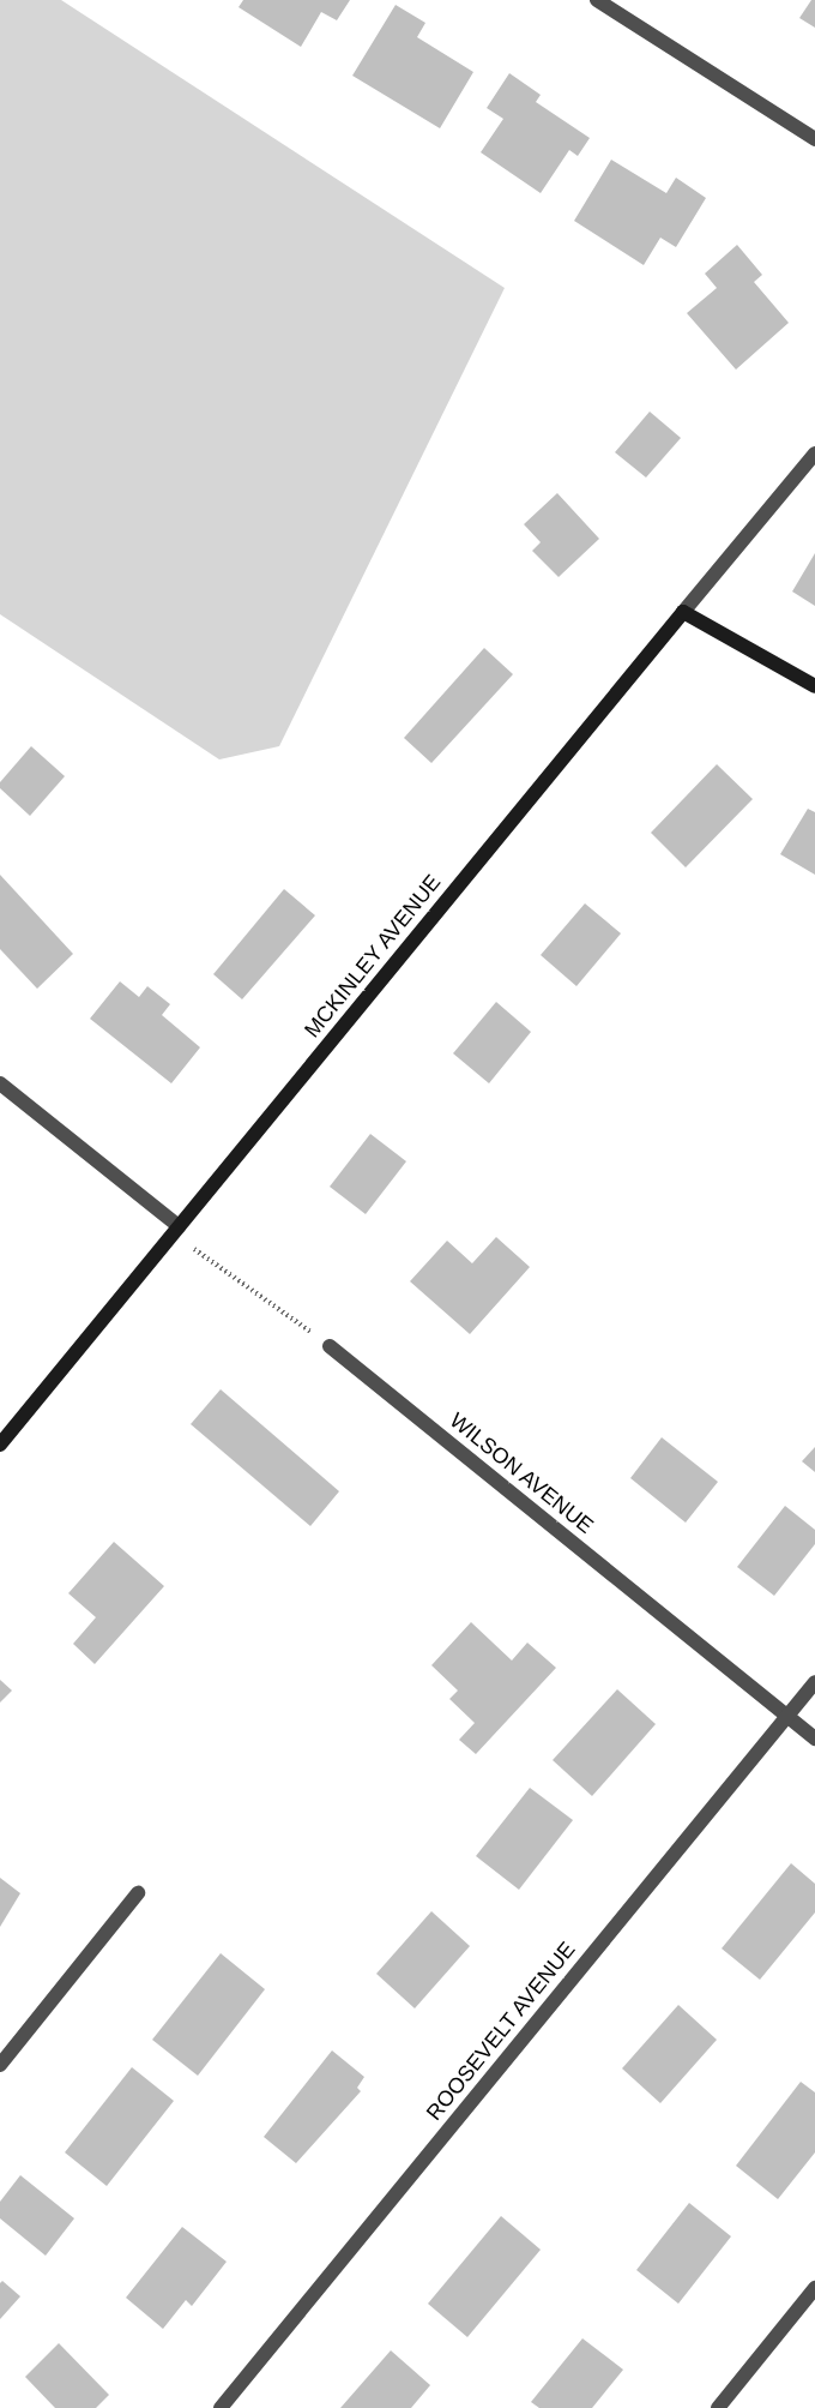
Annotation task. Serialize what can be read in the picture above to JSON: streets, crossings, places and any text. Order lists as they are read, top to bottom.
{
  "streets": {
    "street": ["MCKINLEY AVENUE", "WILSON AVENUE", "ROOSEVELT AVENUE"]
  },
  "crossings": [
    ["WILSON AVENUE", "ROOSEVELT AVENUE"]
  ]
}
